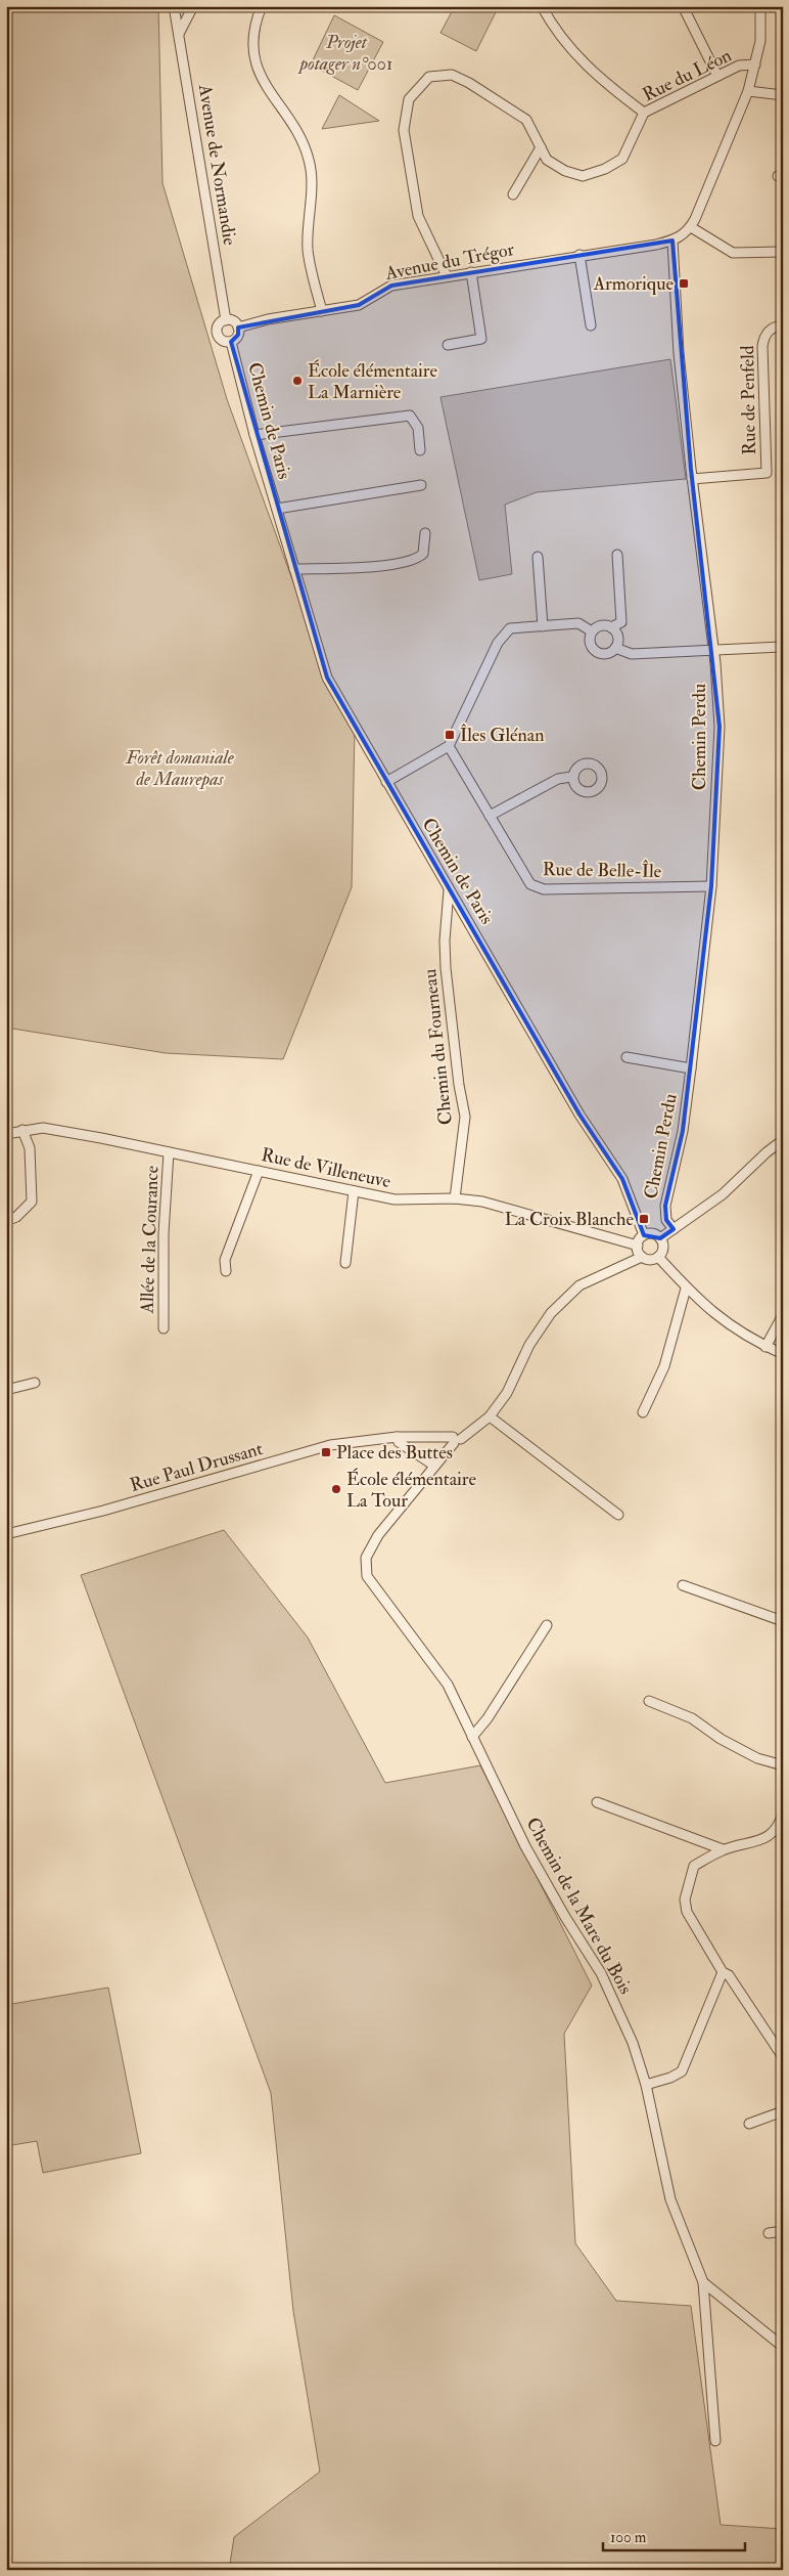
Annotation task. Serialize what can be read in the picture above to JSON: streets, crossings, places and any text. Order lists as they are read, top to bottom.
{
  "streets": {
    "street": [
      "Rue du Léon",
      "Avenue de Normandie",
      "Avenue du Trégor",
      "Rue de Penfeld",
      "Chemin de Paris",
      "Chemin Perdu",
      "Rue de Belle-Île",
      "Chemin du Fourneau",
      "Rue de Villeneuve",
      "Allée de la Courance",
      "Rue Paul Drussant",
      "Chemin de la Mare du Bois"
    ]
  },
  "crossings": [
    ["Rue du Léon", "Avenue du Trégor"],
    ["Avenue de Normandie", "Avenue du Trégor"],
    ["Avenue de Normandie", "Chemin de Paris"],
    ["Avenue du Trégor", "Chemin de Paris"],
    ["Avenue du Trégor", "Chemin Perdu"],
    ["Rue de Penfeld", "Chemin Perdu"],
    ["Chemin de Paris", "Chemin du Fourneau"],
    ["Chemin de Paris", "Rue de Villeneuve"],
    ["Chemin Perdu", "Rue de Belle-Île"],
    ["Chemin du Fourneau", "Rue de Villeneuve"],
    ["Rue de Villeneuve", "Allée de la Courance"]
  ],
  "parks": ["Projet potager n°001", "Forêt domaniale de Maurepas"],
  "places": {
    "transit": [
      "Armorique",
      "Îles Glénan",
      "La Croix Blanche",
      "Place des Buttes"
    ],
    "other": ["École élémentaire La Marnière", "École élémentaire La Tour"]
  },
  "scale_bar": "100 m"
}
